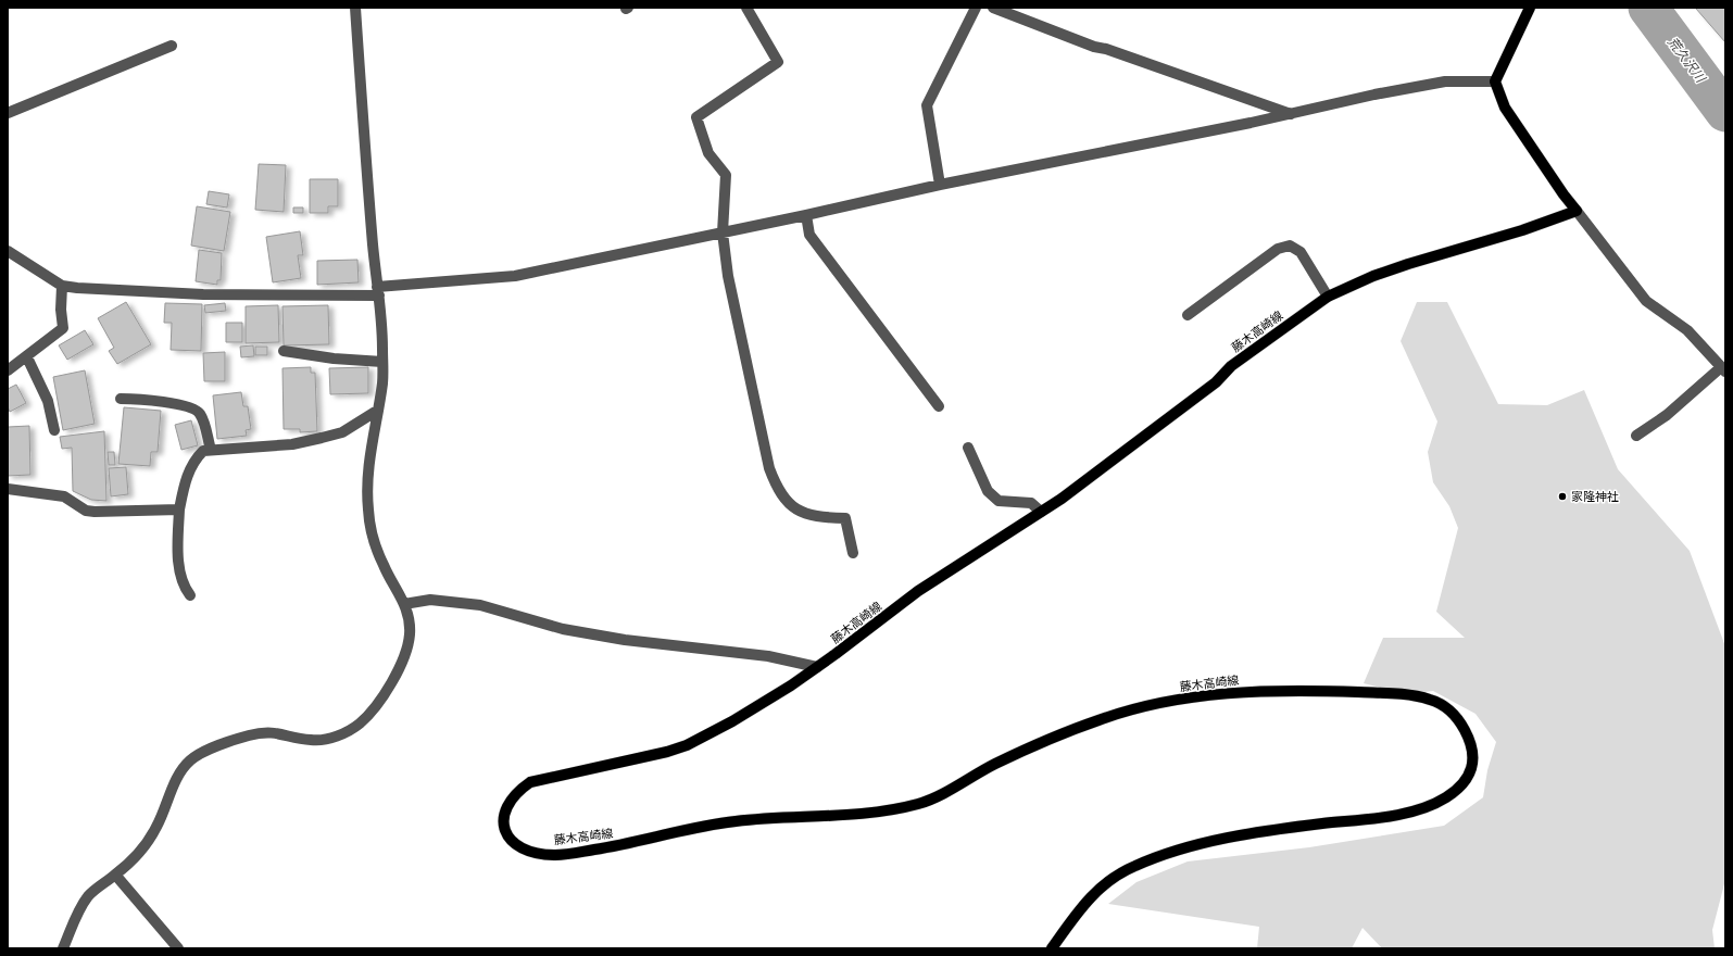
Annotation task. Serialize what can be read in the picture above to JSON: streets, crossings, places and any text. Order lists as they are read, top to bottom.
{
  "streets": {
    "main road": ["藤木高崎線"]
  },
  "water": ["荒久沢川"],
  "places": ["家隆神社"]
}
